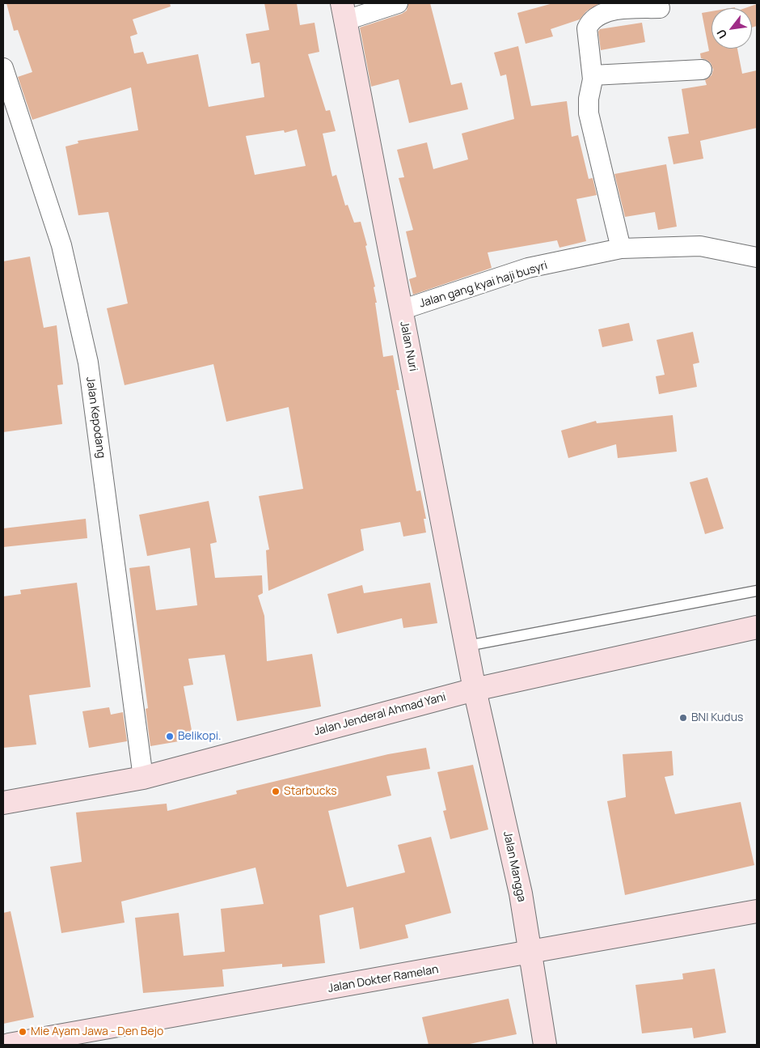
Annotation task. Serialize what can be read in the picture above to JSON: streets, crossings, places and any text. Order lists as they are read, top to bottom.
{
  "streets": {
    "main road": [
      "Jalan Nuri",
      "Jalan Jenderal Ahmad Yani",
      "Jalan Mangga",
      "Jalan Dokter Ramelan"
    ],
    "street": ["Jalan gang kyai haji busyri", "Jalan Kepodang"]
  },
  "crossings": [
    ["Jalan gang kyai haji busyri", "Jalan Nuri"],
    ["Jalan Nuri", "Jalan Jenderal Ahmad Yani"],
    ["Jalan Nuri", "Jalan Mangga"],
    ["Jalan Kepodang", "Jalan Jenderal Ahmad Yani"],
    ["Jalan Jenderal Ahmad Yani", "Jalan Mangga"],
    ["Jalan Mangga", "Jalan Dokter Ramelan"]
  ],
  "places": [
    "BNI Kudus",
    "Belikopi.",
    "Starbucks",
    "Mie Ayam Jawa - Den Bejo"
  ],
  "north": "bottom left"
}
